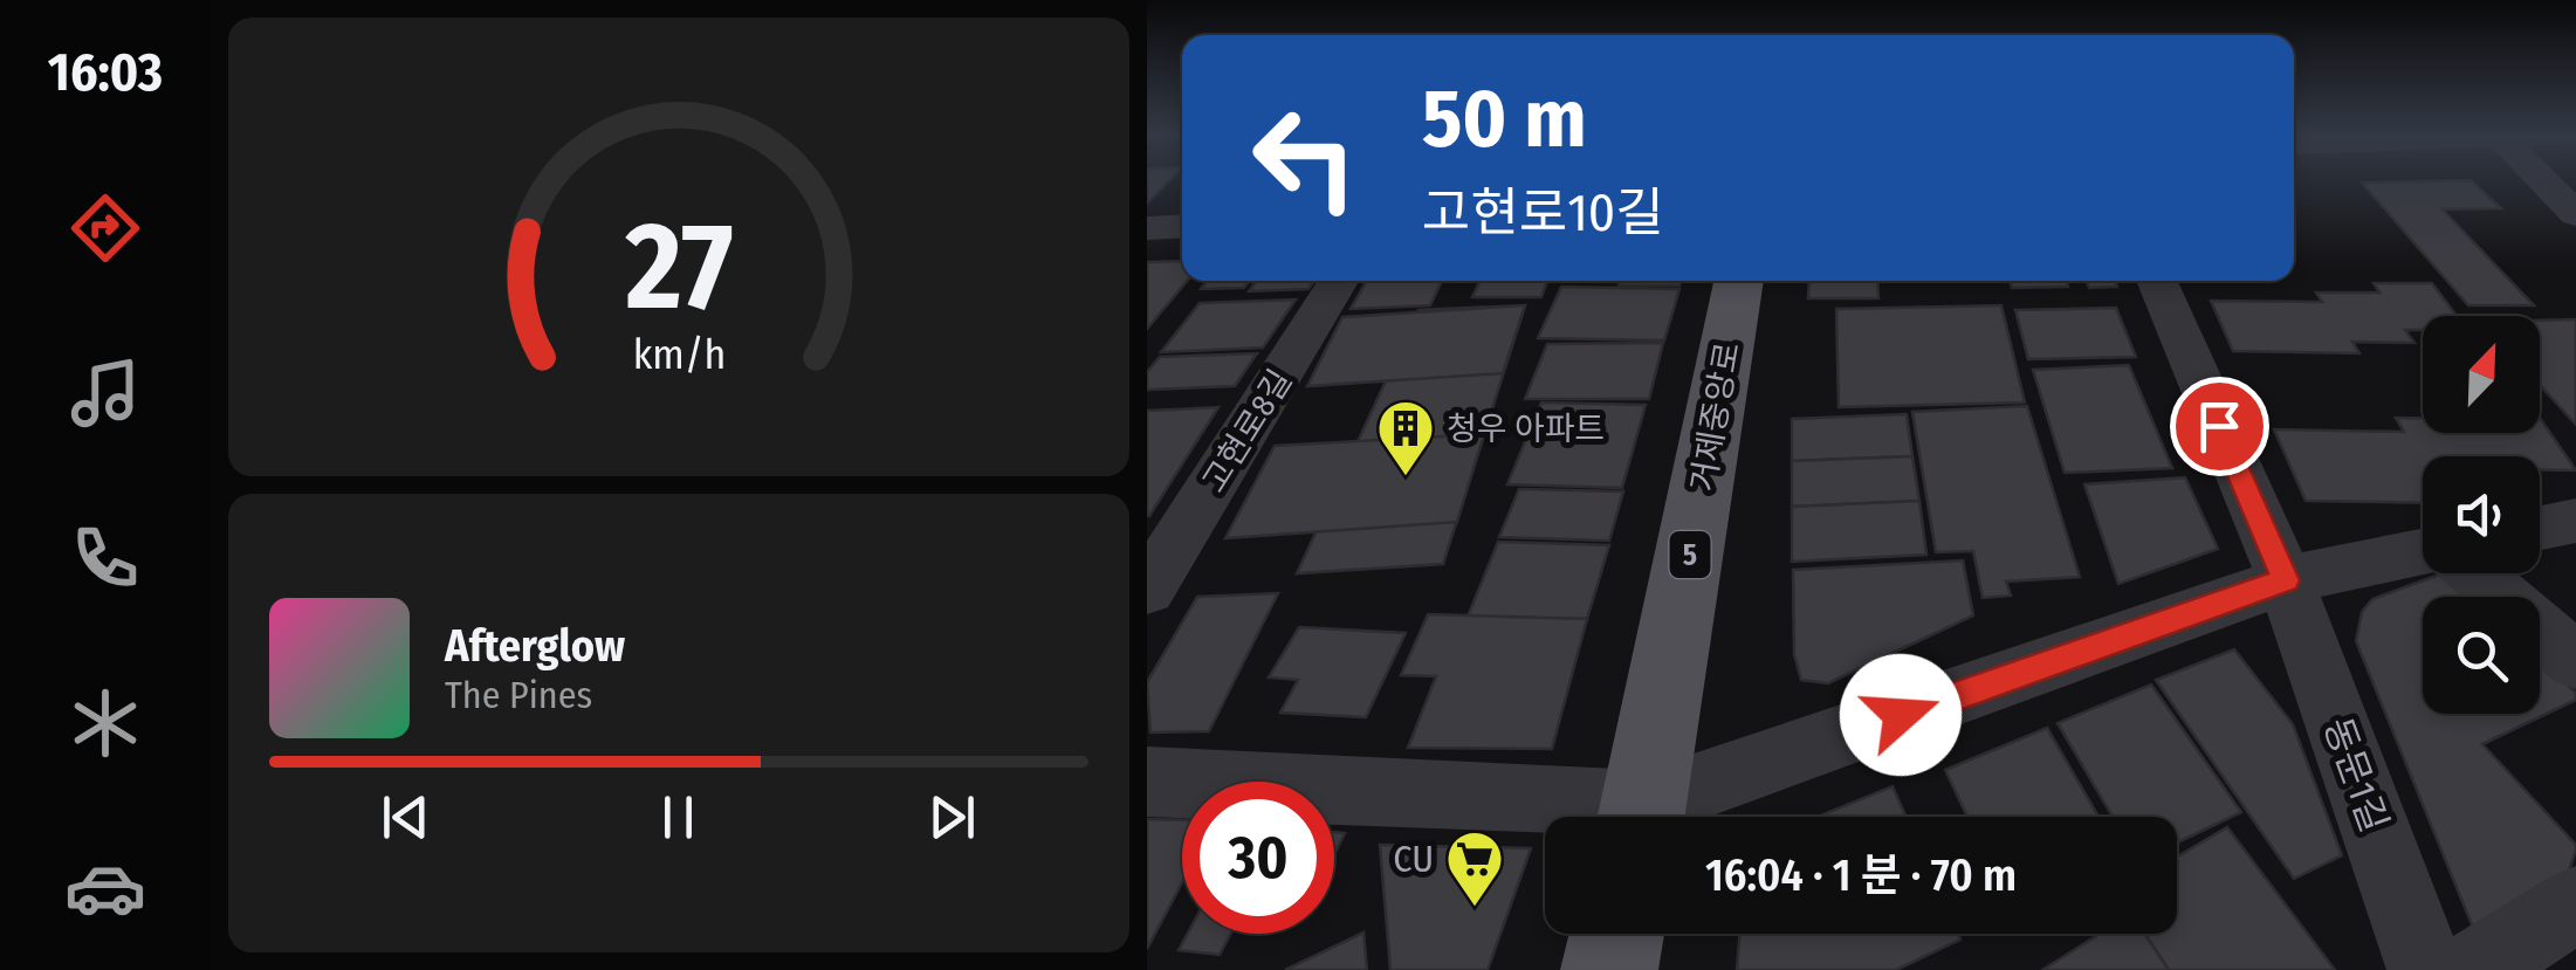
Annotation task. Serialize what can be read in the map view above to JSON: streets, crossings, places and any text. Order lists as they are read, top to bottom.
{
  "streets": {
    "main road": ["거제중앙로", "5"],
    "street": ["고현로8길", "동문1길"]
  },
  "places": {
    "building": ["청우 아파트"],
    "supermarket": ["CU"]
  },
  "north": "top right",
  "page": {
    "tabs": "16:03",
    "turn": ["50 m", "고현로10길"],
    "song": ["Afterglow", "The Pines"],
    "limit": "30",
    "trip": "16:04 · 1 분 · 70 m",
    "gauge": ["27", "km/h"]
  }
}
